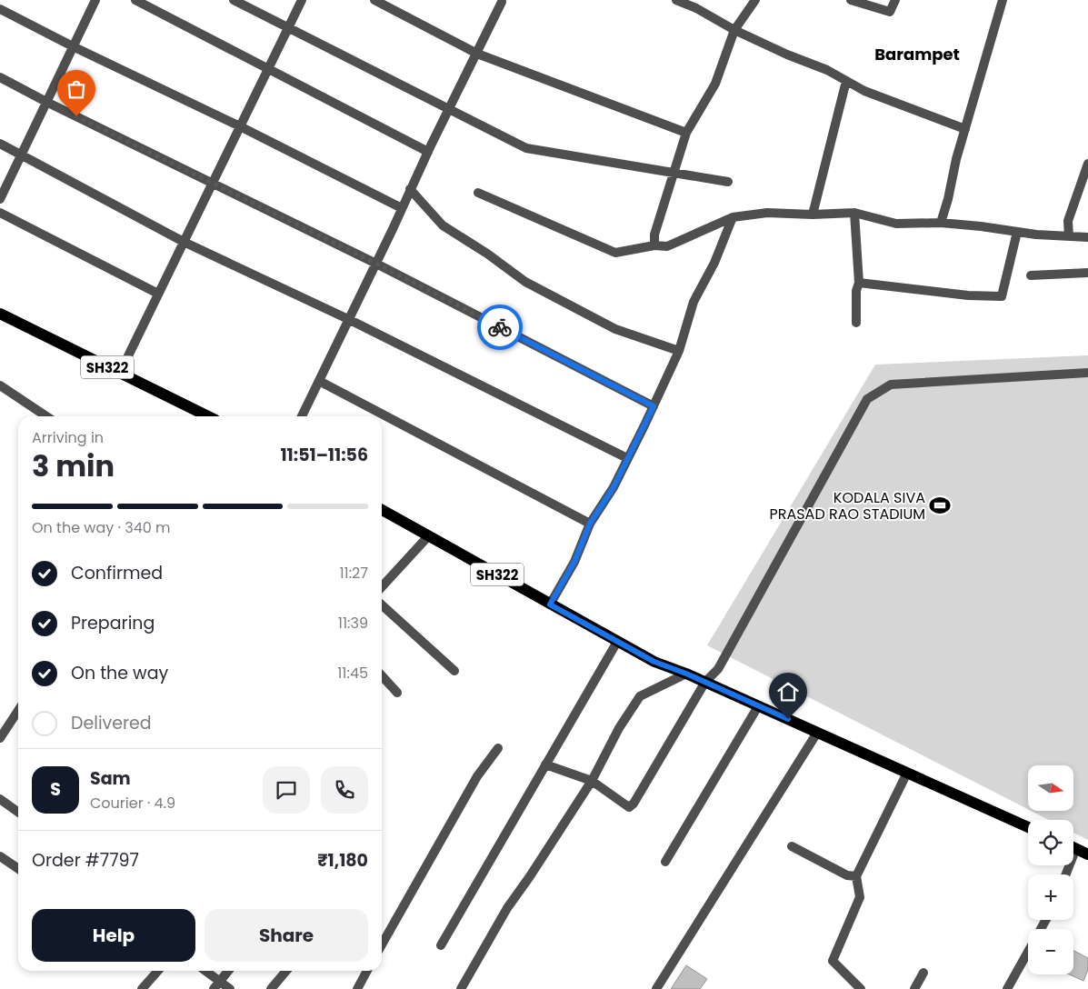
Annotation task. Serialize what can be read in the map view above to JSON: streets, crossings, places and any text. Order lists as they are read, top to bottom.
{
  "streets": {
    "main road": ["SH322"]
  },
  "districts": ["Barampet"],
  "places": {
    "sports": ["KODALA SIVA PRASAD RAO STADIUM"]
  },
  "north": "right",
  "page": {
    "heading": ["3 min", "Arriving in", "11:51–11:56"],
    "panel": [
      "Sam",
      "Courier · 4.9",
      "Order #7797",
      "₹1,180"
    ],
    "bar": "On the way · 340 m",
    "list": [
      ["Confirmed", "11:27"],
      ["Preparing", "11:39"],
      ["On the way", "11:45"],
      "Delivered"
    ],
    "map_buttons": ["+", "−"],
    "round": "S",
    "buttons": ["Help", "Share"]
  }
}
